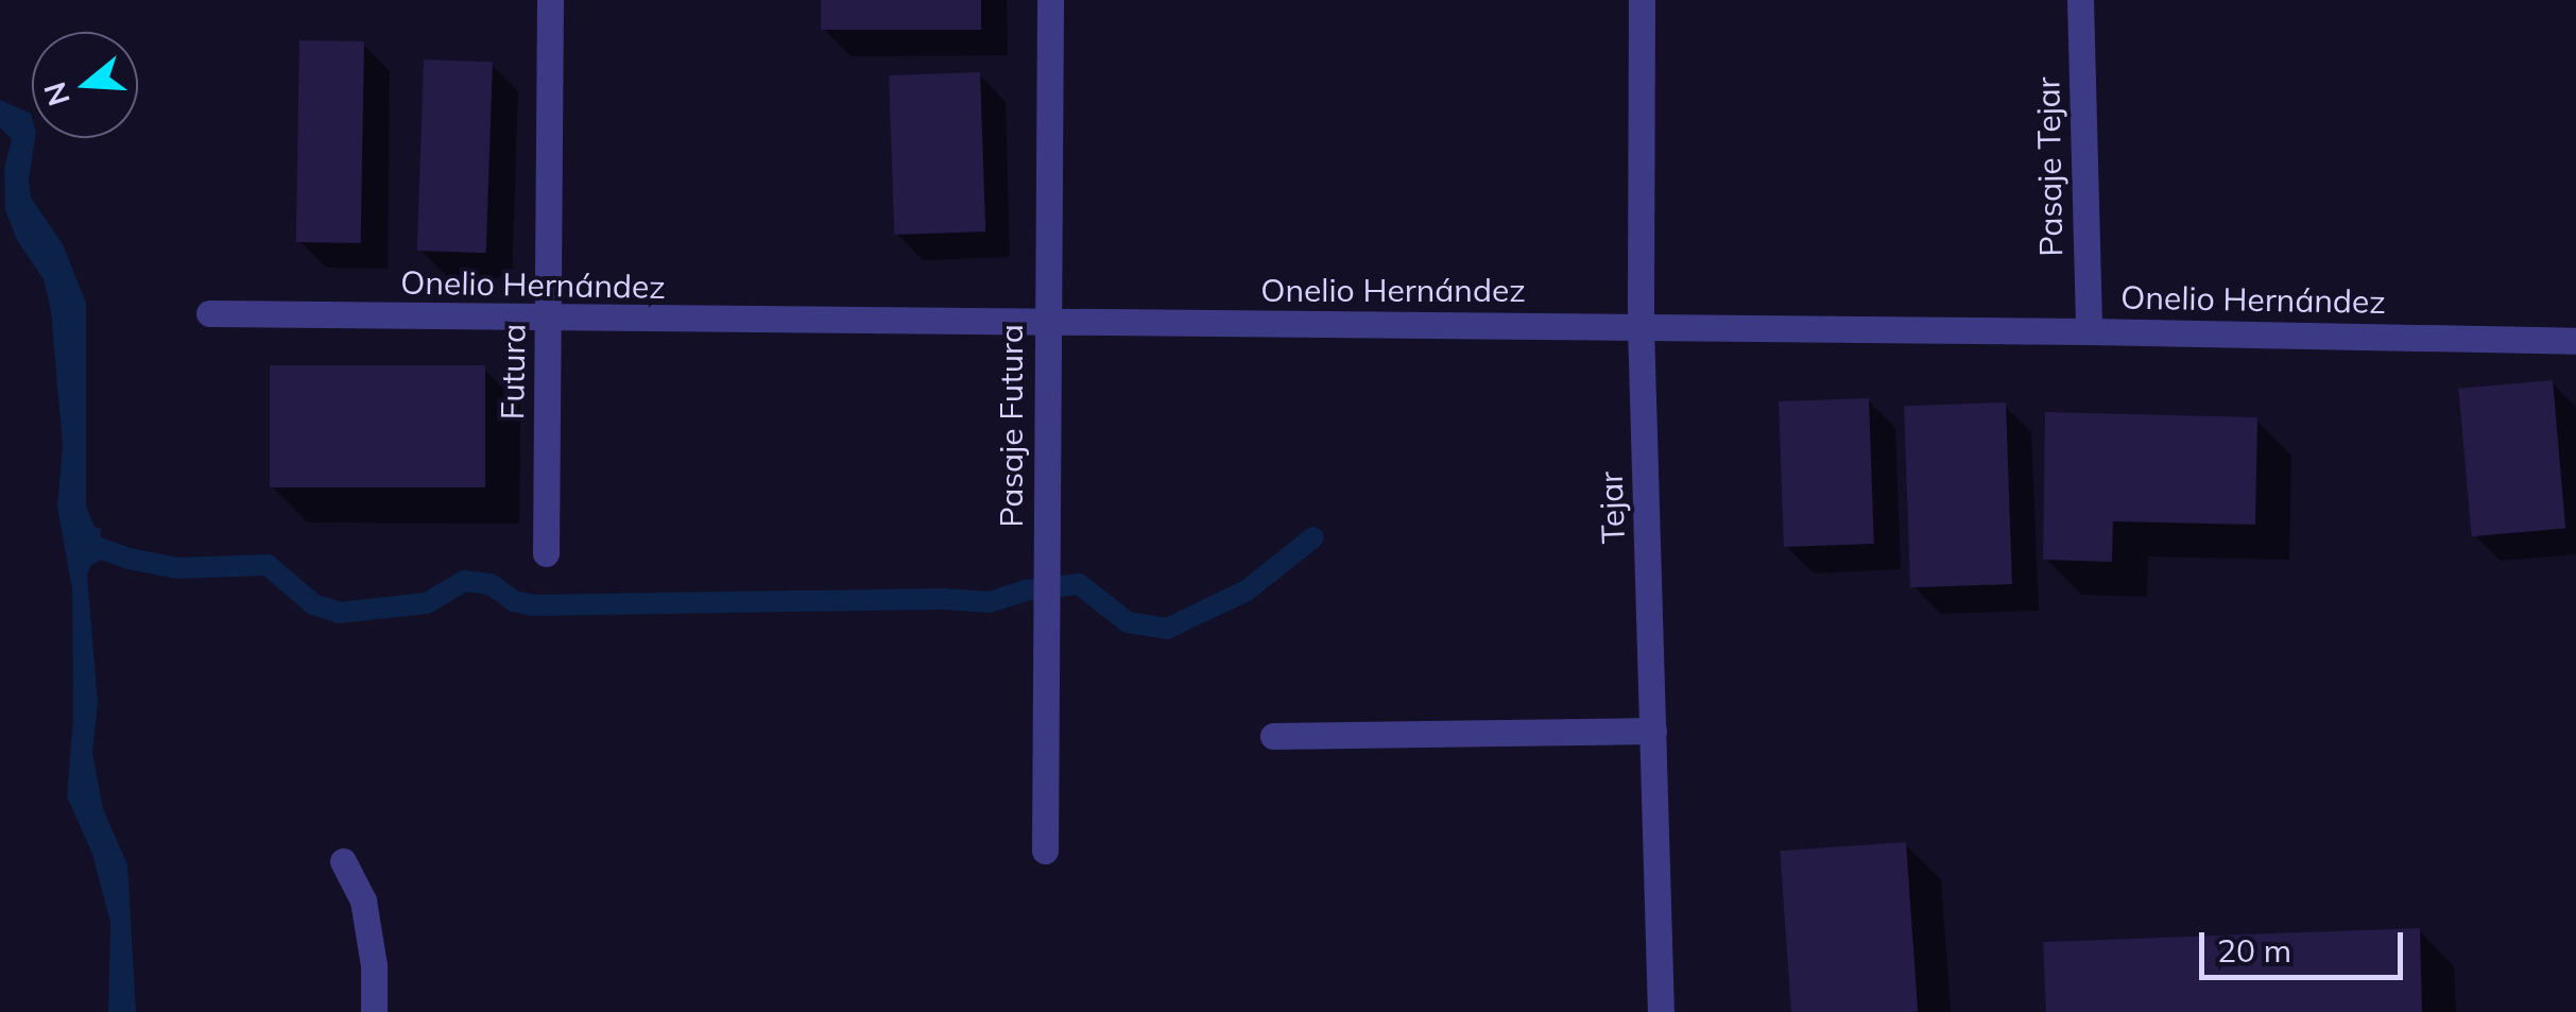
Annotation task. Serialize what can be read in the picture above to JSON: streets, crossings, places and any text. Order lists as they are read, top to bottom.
{
  "streets": {
    "street": [
      "Pasaje Tejar",
      "Onelio Hernández",
      "Futura",
      "Pasaje Futura",
      "Tejar"
    ]
  },
  "crossings": [
    ["Pasaje Tejar", "Onelio Hernández"],
    ["Onelio Hernández", "Futura"],
    ["Onelio Hernández", "Pasaje Futura"],
    ["Onelio Hernández", "Tejar"]
  ],
  "scale_bar": "20 m",
  "north": "left"
}
